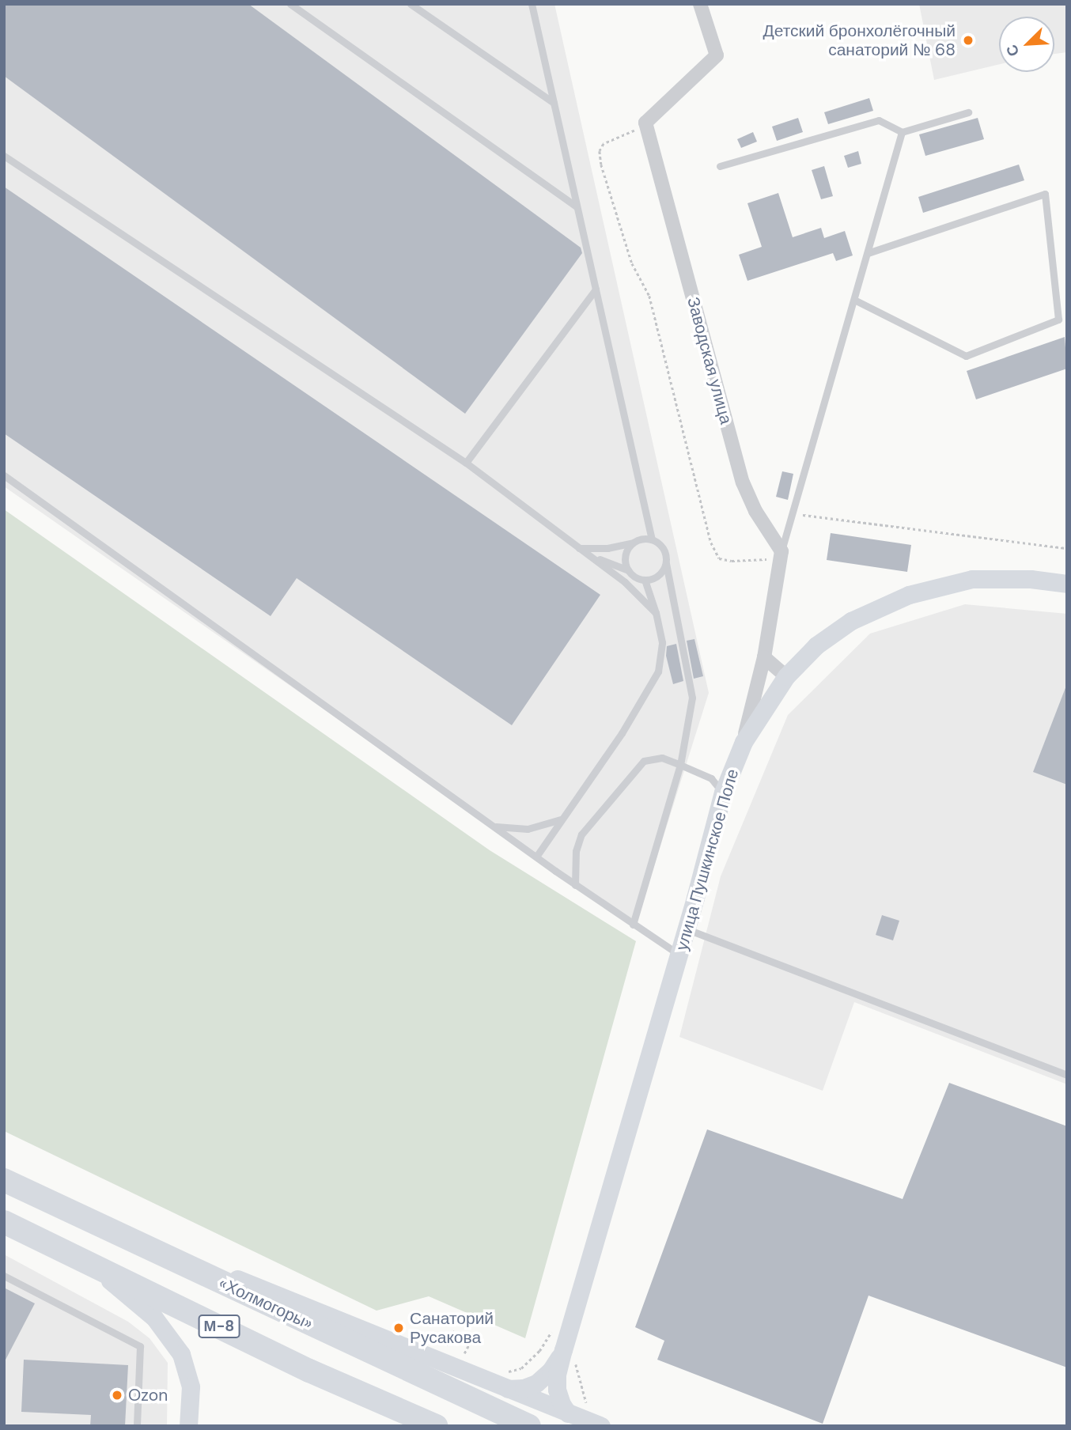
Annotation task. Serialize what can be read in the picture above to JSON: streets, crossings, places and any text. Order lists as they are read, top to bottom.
{
  "streets": {
    "highway": ["«Холмогоры»", "М-8"],
    "main road": ["улица Пушкинское Поле"],
    "street": ["Заводская улица"]
  },
  "places": ["Детский бронхолёгочный санаторий № 68", "Санаторий Русакова", "Ozon"],
  "north": "bottom left"
}
